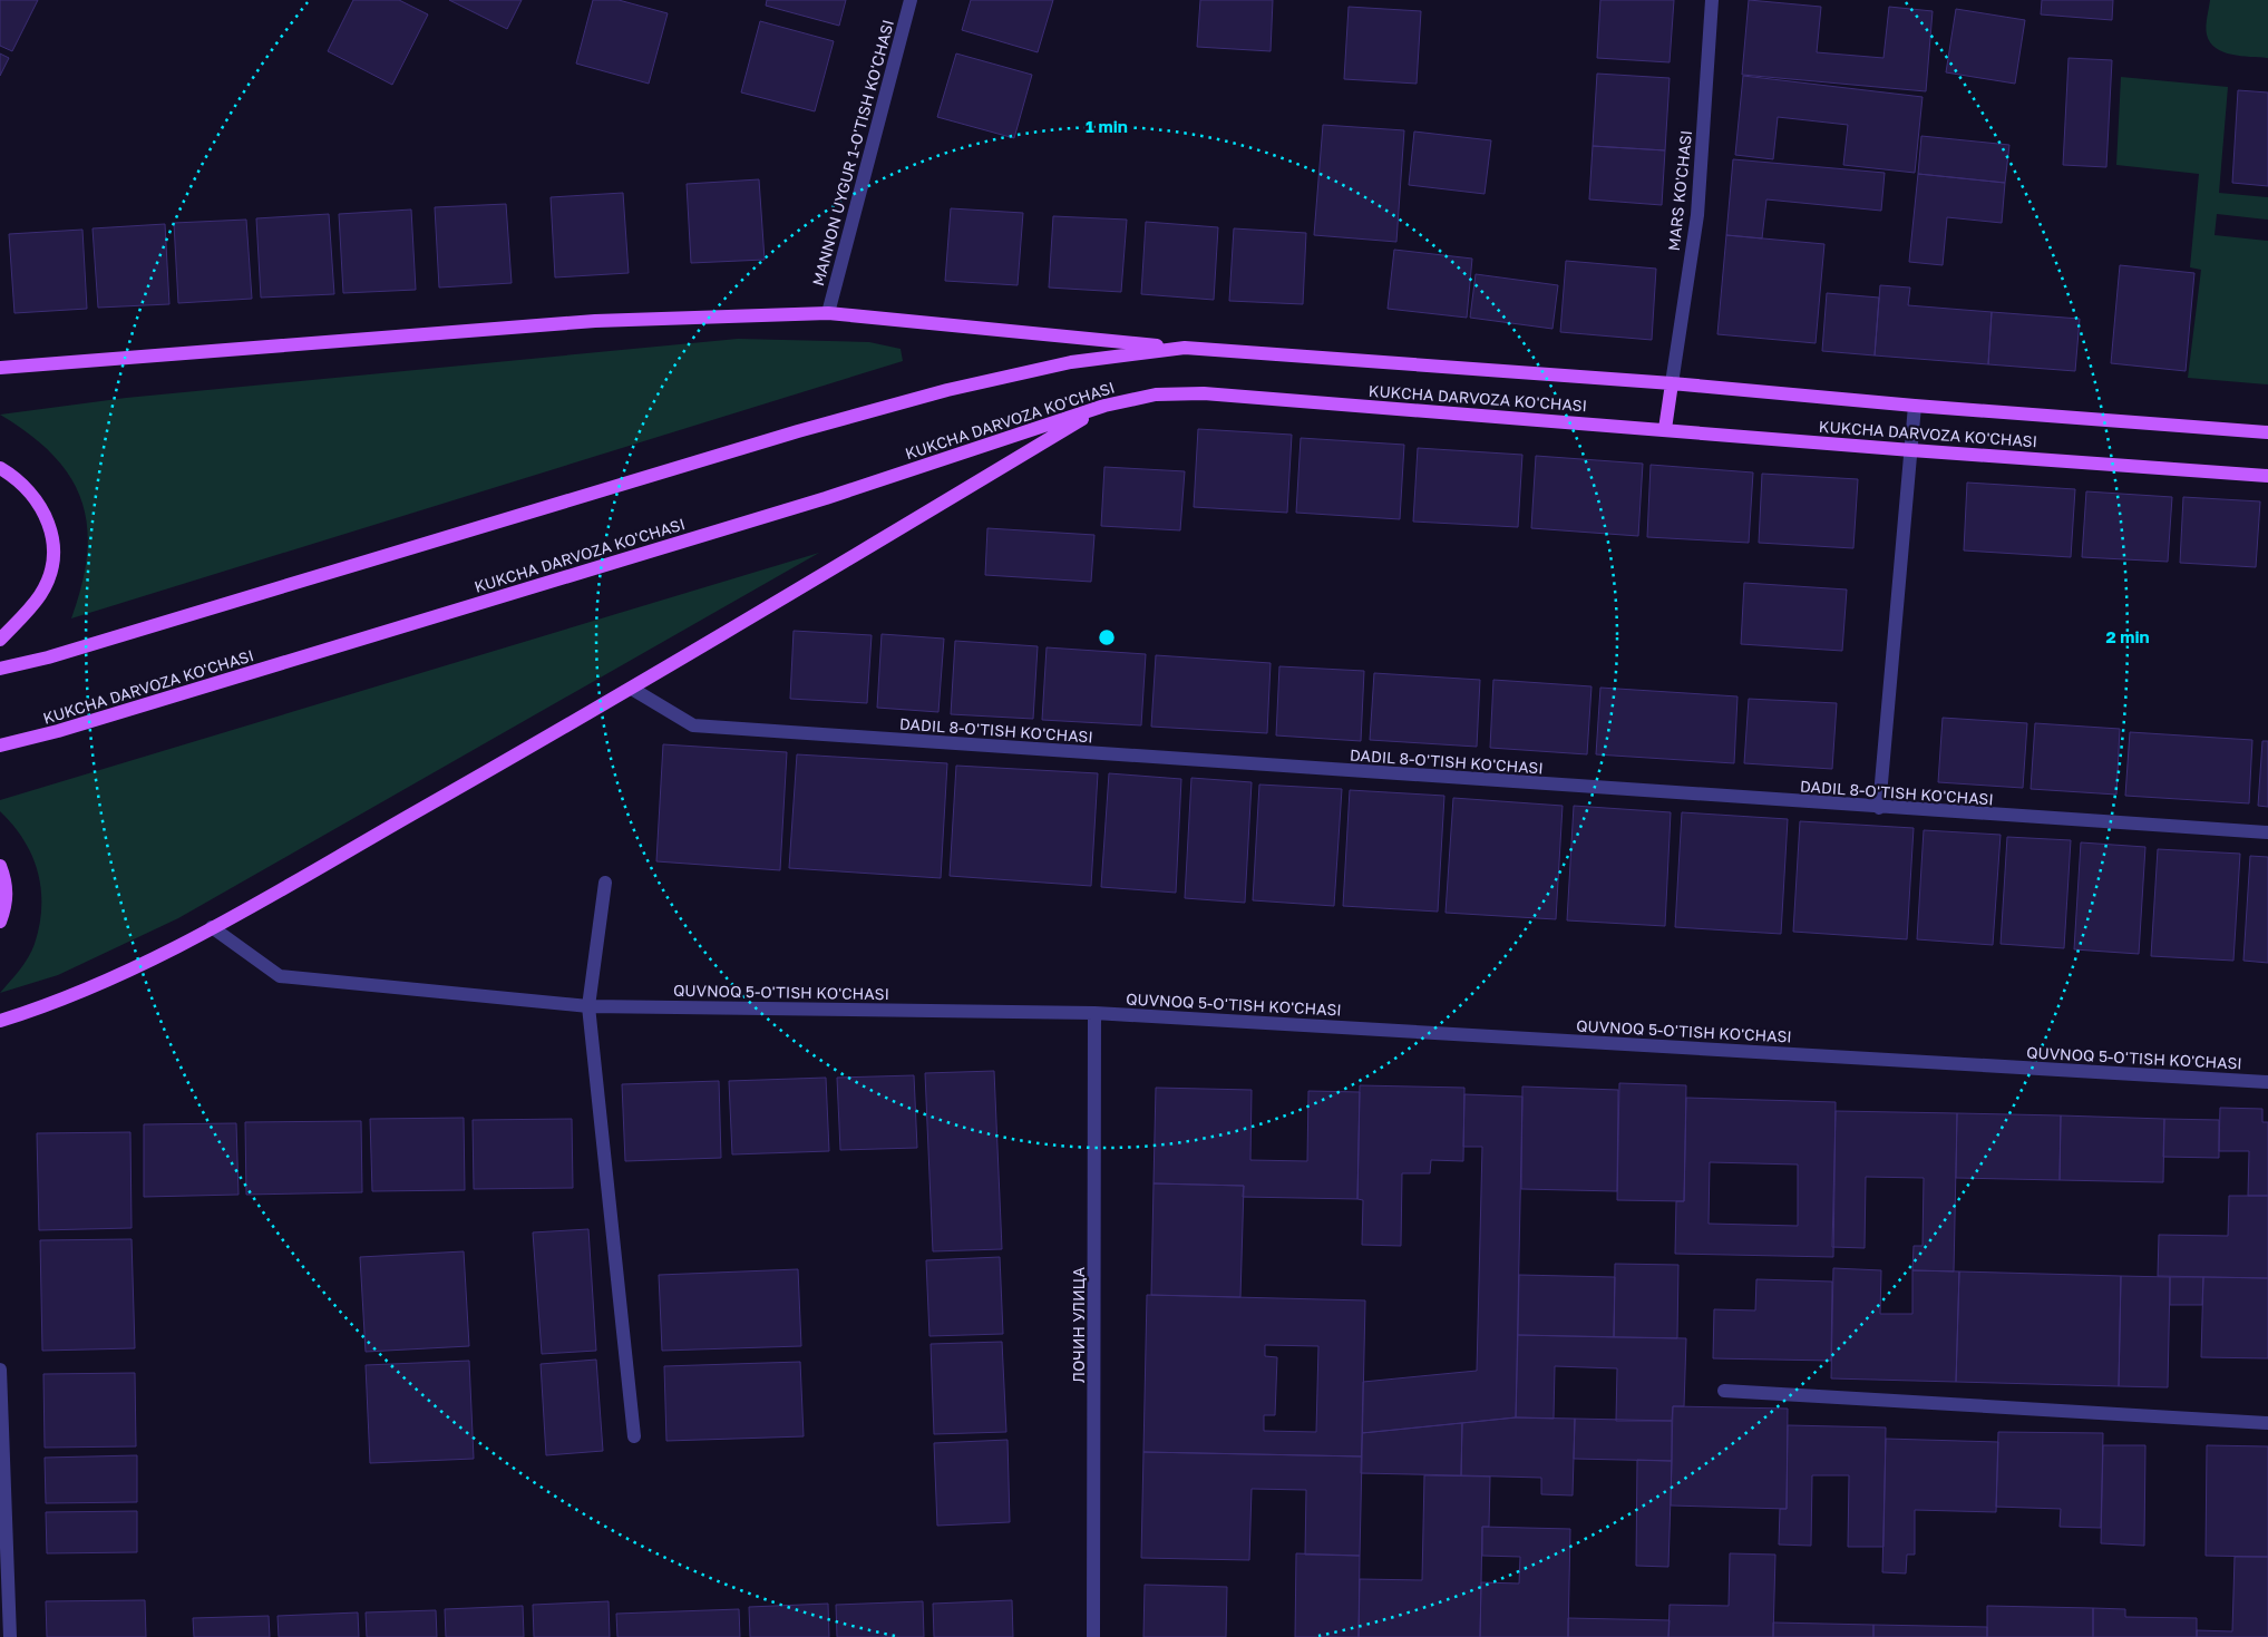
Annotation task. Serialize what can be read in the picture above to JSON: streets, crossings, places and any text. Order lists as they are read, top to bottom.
{
  "streets": {
    "main road": ["KUKCHA DARVOZA KO'CHASI"],
    "street": [
      "MANNON UYGUR 1-O'TISH KO'CHASI",
      "MARS KO'CHASI",
      "DADIL 8-O'TISH KO'CHASI",
      "QUVNOQ 5-O'TISH KO'CHASI",
      "ЛОЧИН УЛИЦА"
    ]
  },
  "crossings": [
    ["MARS KO'CHASI", "KUKCHA DARVOZA KO'CHASI"],
    ["QUVNOQ 5-O'TISH KO'CHASI", "ЛОЧИН УЛИЦА"]
  ],
  "rings": ["1 min", "2 min"]
}
